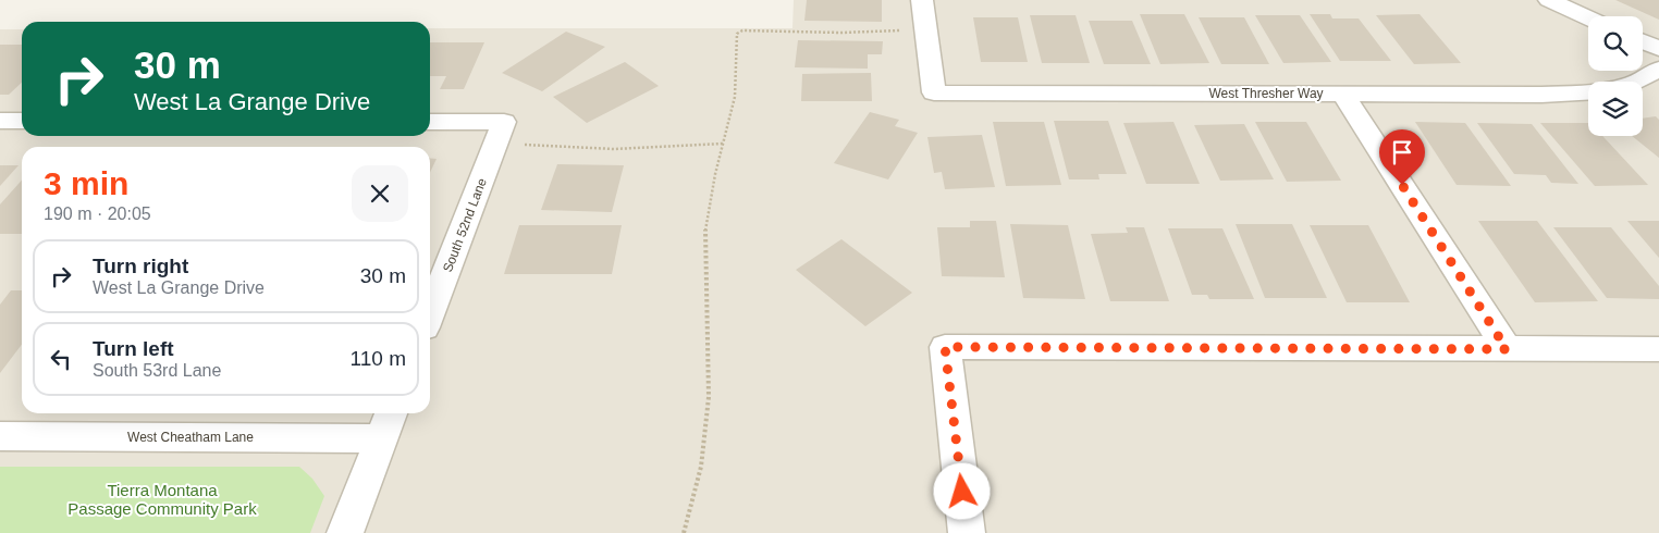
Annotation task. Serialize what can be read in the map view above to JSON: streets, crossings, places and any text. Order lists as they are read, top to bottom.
{
  "streets": {
    "street": ["West Thresher Way", "South 52nd Lane", "West Cheatham Lane"]
  },
  "parks": ["Tierra Montana Passage Community Park"],
  "page": {
    "turn": ["30 m", "West La Grange Drive"],
    "heading": ["3 min", "190 m · 20:05"],
    "list": [
      {
        "name": "Turn right",
        "note": "West La Grange Drive",
        "value": "30 m"
      },
      {
        "name": "Turn left",
        "note": "South 53rd Lane",
        "value": "110 m"
      }
    ]
  }
}
